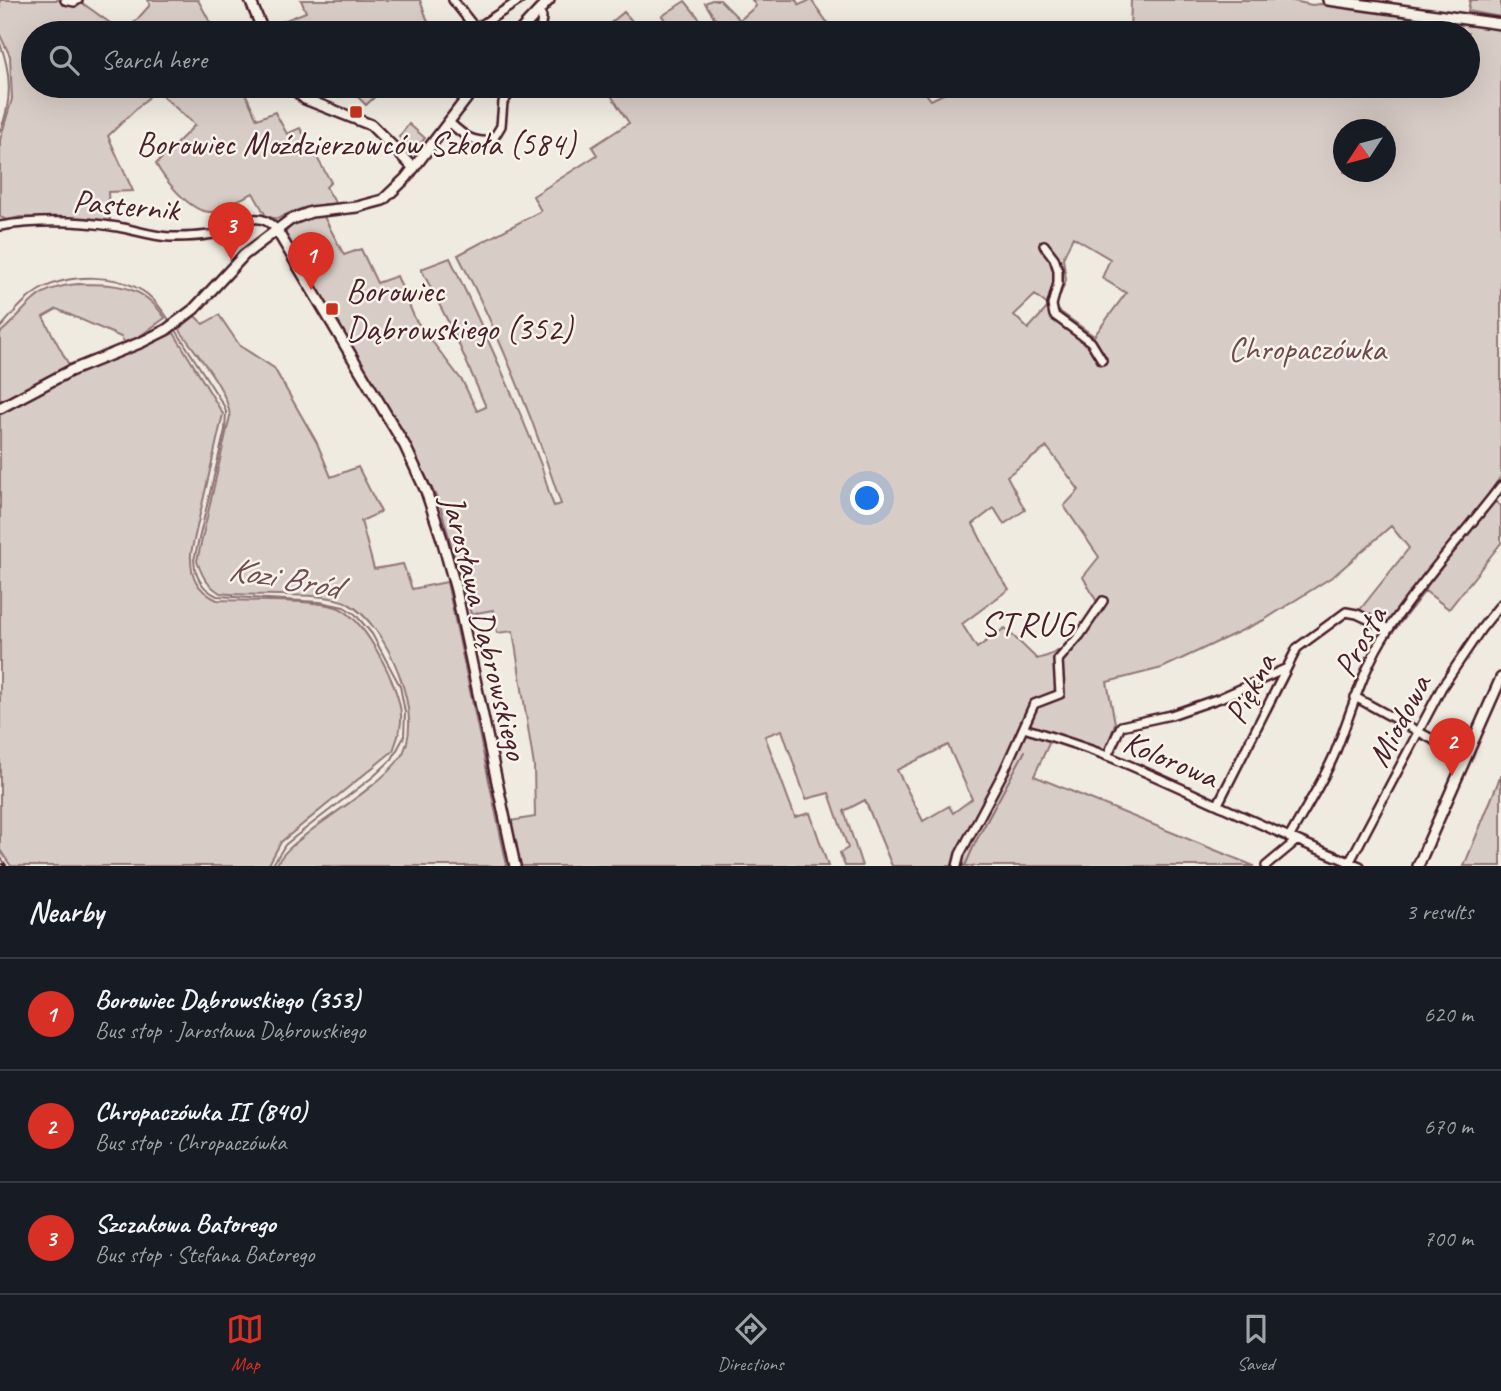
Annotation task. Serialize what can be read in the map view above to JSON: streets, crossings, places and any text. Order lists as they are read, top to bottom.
{
  "streets": {
    "street": [
      "Pasternik",
      "Jarosława Dąbrowskiego",
      "Prosta",
      "Piękna",
      "Miodowa",
      "Kolorowa"
    ]
  },
  "crossings": [
    ["Pasternik", "Jarosława Dąbrowskiego"],
    ["Prosta", "Piękna"],
    ["Prosta", "Kolorowa"],
    ["Piękna", "Kolorowa"],
    ["Miodowa", "Kolorowa"]
  ],
  "districts": ["STRUG"],
  "water": ["Kozi Bród"],
  "parks": ["Chropaczówka"],
  "places": {
    "transit": ["Borowiec Moździerzowców Szkoła (584)", "Borowiec Dąbrowskiego (352)"]
  },
  "north": "bottom left",
  "page": {
    "search": "Search here",
    "pins": ["3", "1", "2"],
    "heading": ["Nearby", "3 results"],
    "list": [
      {
        "mark": "1",
        "name": "Borowiec Dąbrowskiego (353)",
        "note": "Bus stop · Jarosława Dąbrowskiego",
        "value": "620 m"
      },
      {
        "mark": "2",
        "name": "Chropaczówka II (840)",
        "note": "Bus stop · Chropaczówka",
        "value": "670 m"
      },
      {
        "mark": "3",
        "name": "Szczakowa Batorego",
        "note": "Bus stop · Stefana Batorego",
        "value": "700 m"
      }
    ],
    "nav": ["Map", "Directions", "Saved"]
  }
}
